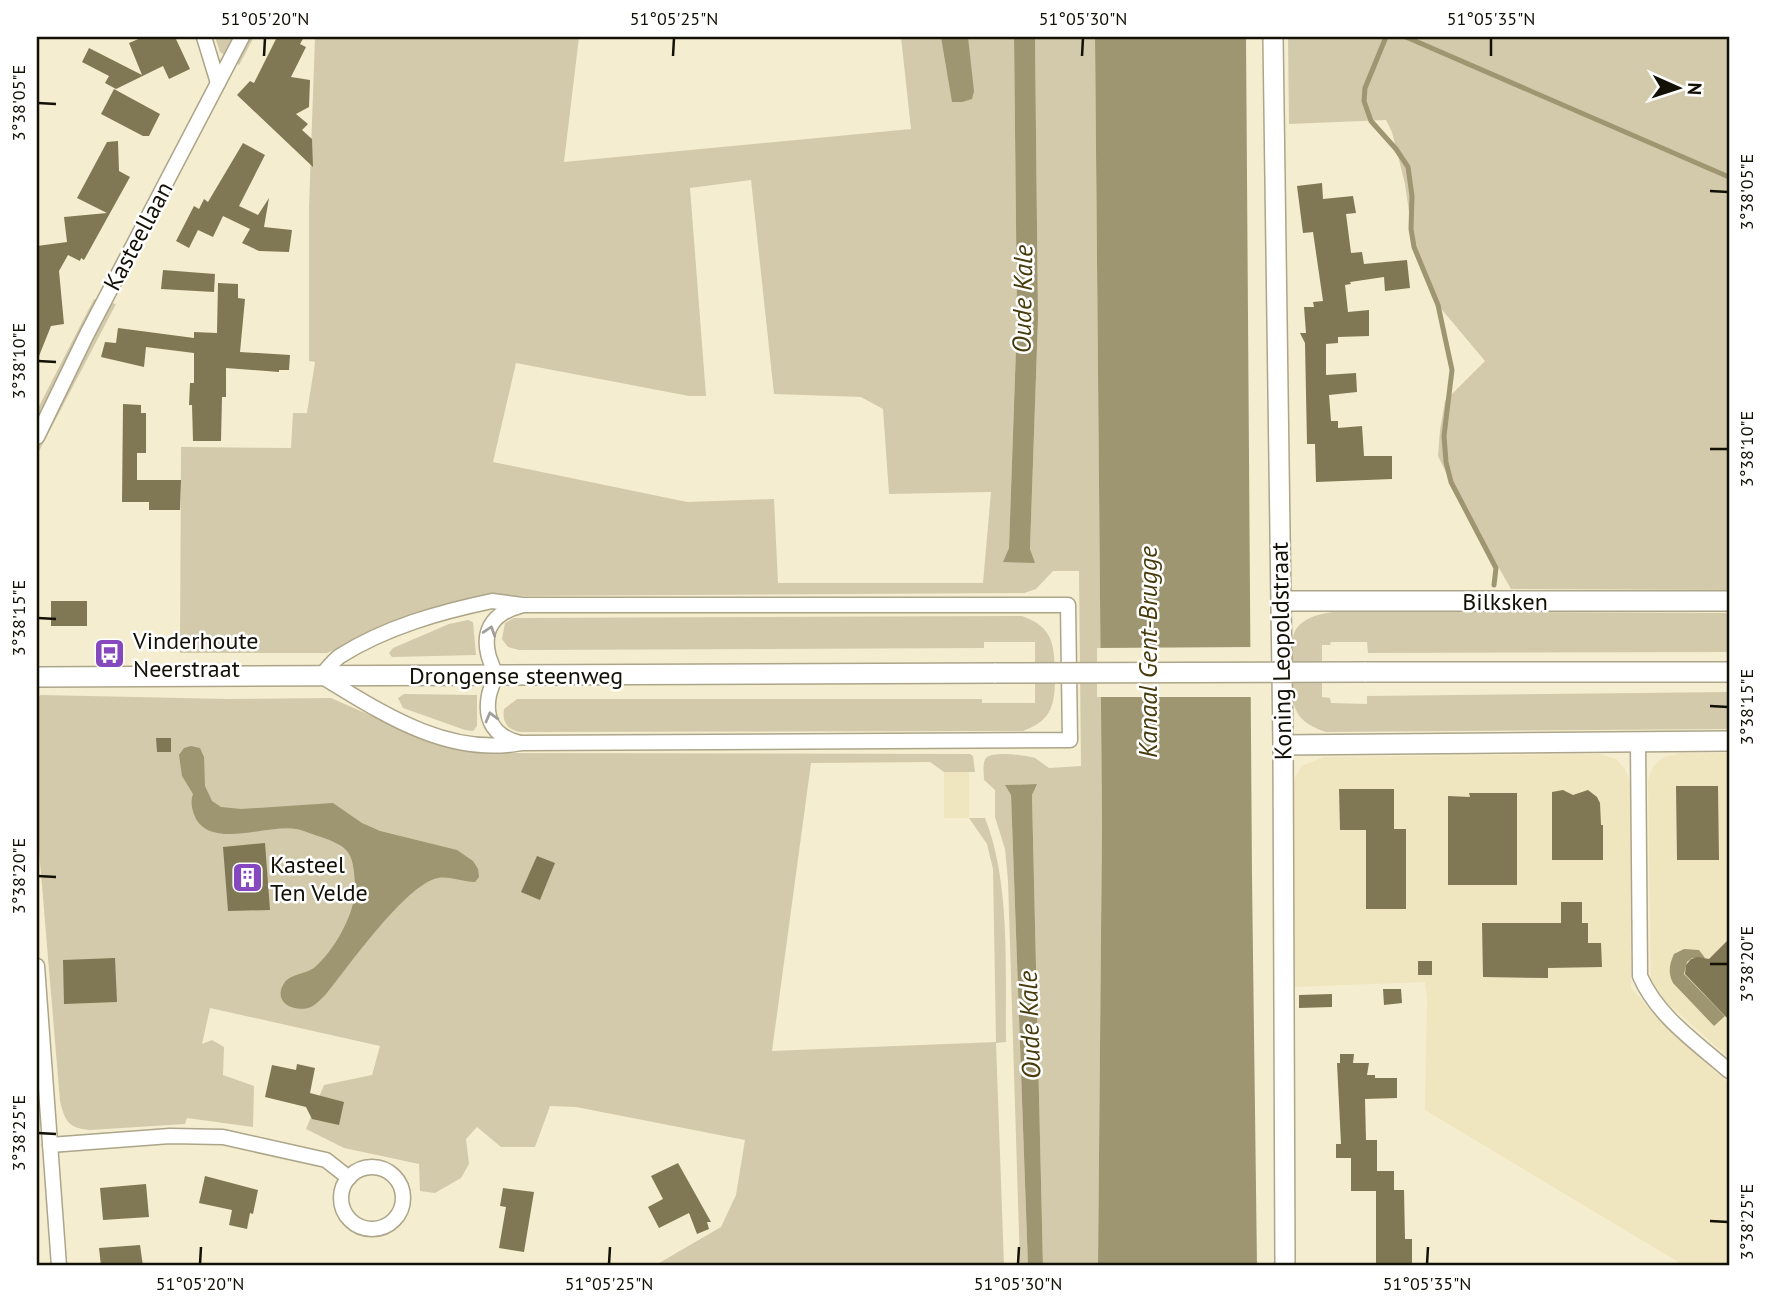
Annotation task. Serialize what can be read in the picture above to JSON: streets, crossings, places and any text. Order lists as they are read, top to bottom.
{
  "streets": {
    "street": [
      "Kasteellaan",
      "Bilksken",
      "Koning Leopoldstraat",
      "Drongense steenweg"
    ]
  },
  "crossings": [
    ["Bilksken", "Koning Leopoldstraat"]
  ],
  "water": ["Oude Kale", "Kanaal Gent-Brugge"],
  "places": {
    "bus stop": ["Vinderhoute Neerstraat"],
    "building": ["Kasteel Ten Velde"]
  },
  "north": "right",
  "coordinates": [
    "51°05'20\"N",
    "51°05'25\"N",
    "51°05'30\"N",
    "51°05'35\"N",
    "3°38'05\"E",
    "3°38'10\"E",
    "3°38'15\"E",
    "3°38'20\"E",
    "3°38'25\"E"
  ]
}
